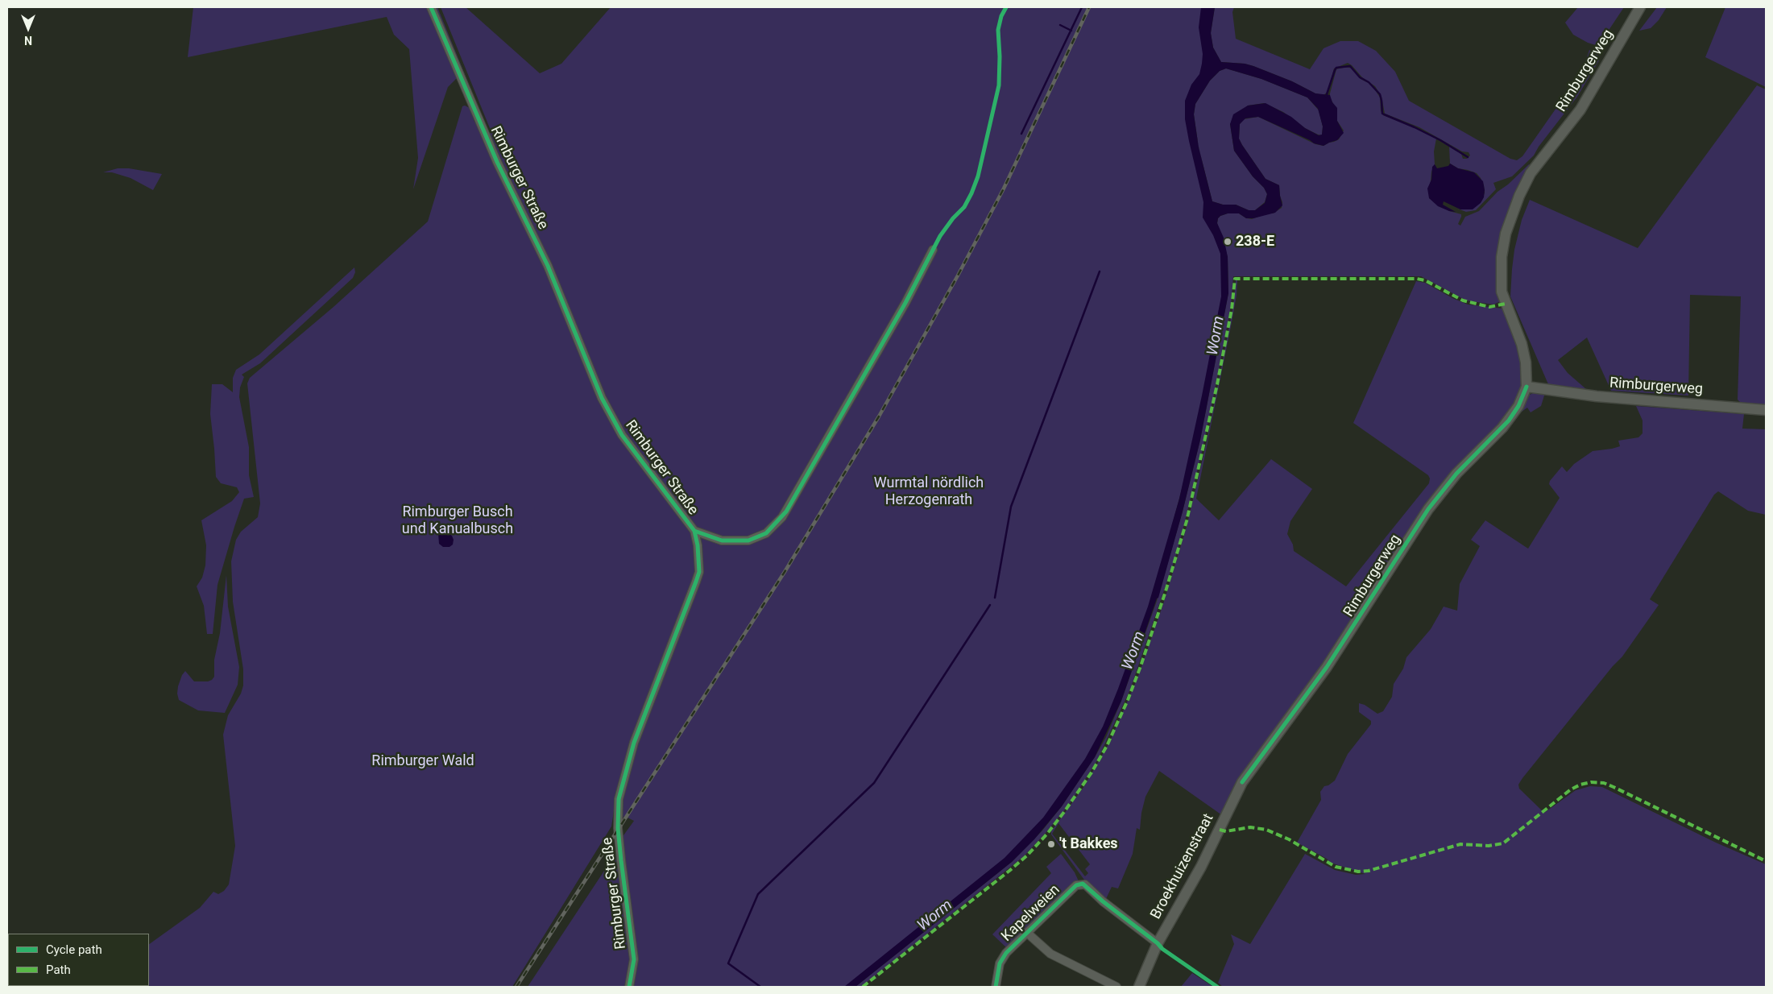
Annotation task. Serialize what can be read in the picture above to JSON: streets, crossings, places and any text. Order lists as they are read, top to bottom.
{
  "streets": {
    "street": [
      "Rimburgerweg",
      "Rimburger Straße",
      "Broekhuizenstraat",
      "Kapelweien"
    ]
  },
  "crossings": [
    ["Rimburgerweg", "Broekhuizenstraat"],
    ["Broekhuizenstraat", "Kapelweien"]
  ],
  "water": ["Worm"],
  "parks": ["Wurmtal nördlich Herzogenrath", "Rimburger Busch und Kanualbusch", "Rimburger Wald"],
  "places": ["238-E", "'t Bakkes"],
  "legend": ["Cycle path", "Path"],
  "north": "bottom"
}
